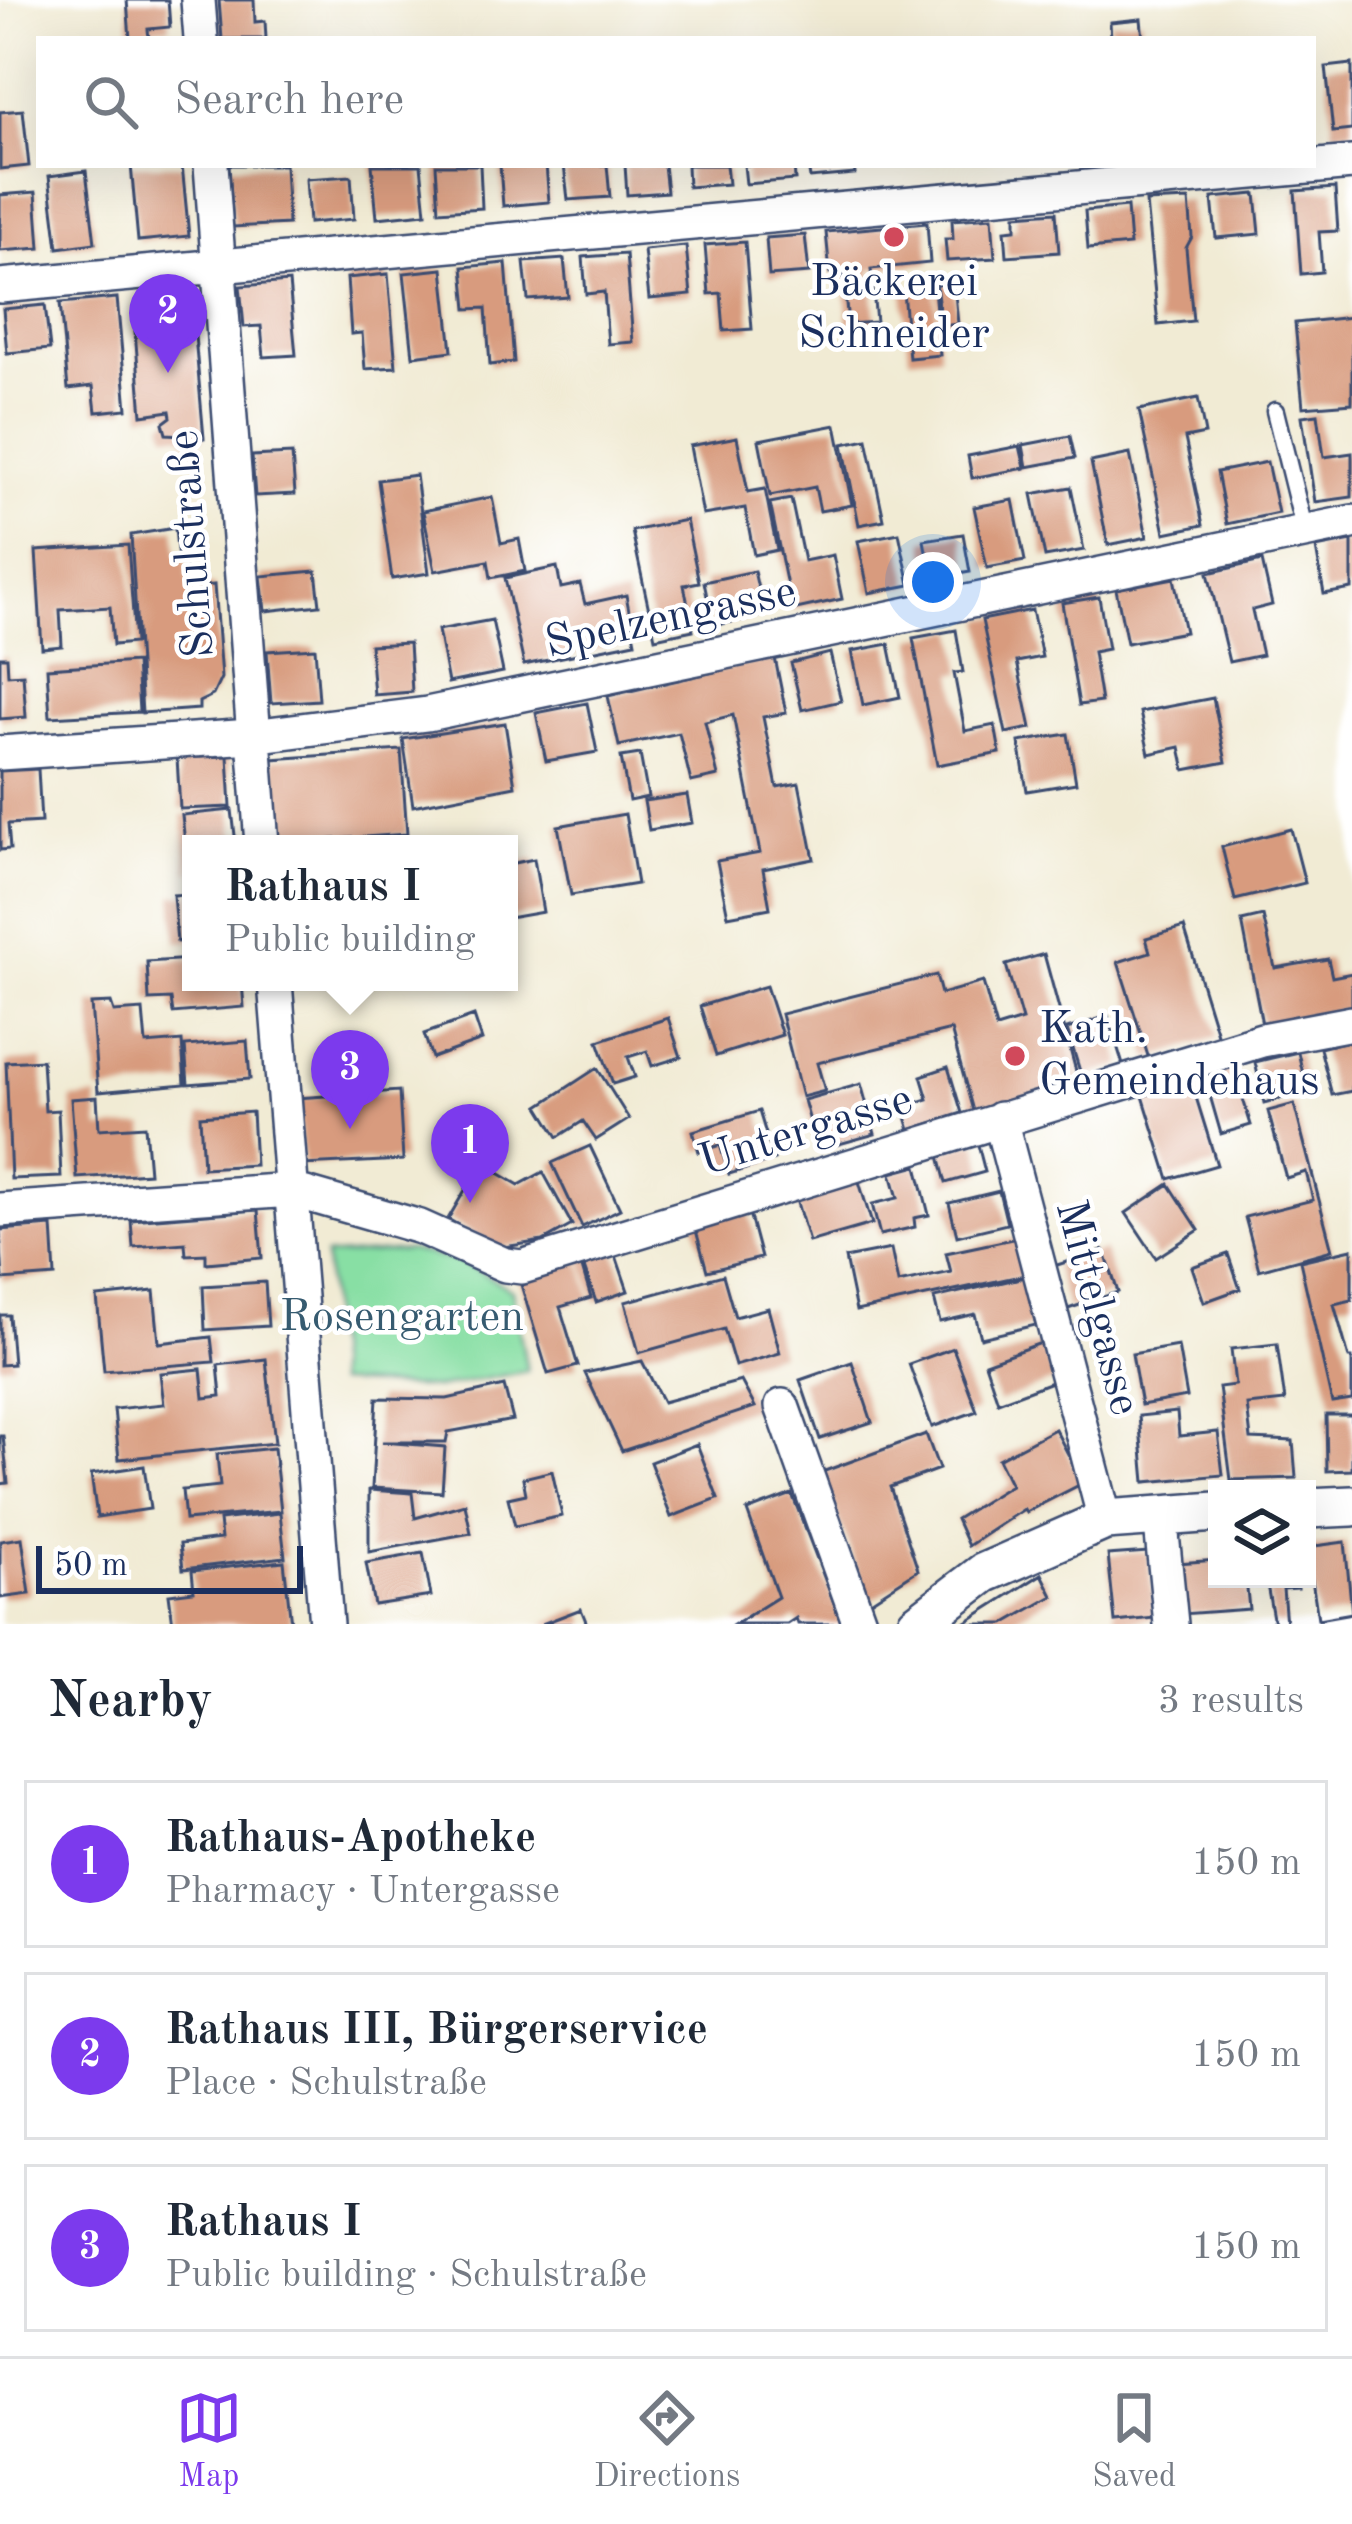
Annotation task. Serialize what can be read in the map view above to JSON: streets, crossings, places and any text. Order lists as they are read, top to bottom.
{
  "streets": {
    "street": [
      "Schulstraße",
      "Spelzengasse",
      "Untergasse",
      "Mittelgasse"
    ]
  },
  "crossings": [
    ["Schulstraße", "Spelzengasse"],
    ["Untergasse", "Mittelgasse"]
  ],
  "parks": ["Rosengarten"],
  "places": ["Bäckerei Schneider", "Kath. Gemeindehaus"],
  "scale_bar": "50 m",
  "page": {
    "search": "Search here",
    "pins": ["2", "3", "1"],
    "popup": ["Rathaus I", "Public building"],
    "scale": "50 m",
    "heading": ["Nearby", "3 results"],
    "list": [
      {
        "mark": "1",
        "name": "Rathaus-Apotheke",
        "note": "Pharmacy · Untergasse",
        "value": "150 m"
      },
      {
        "mark": "2",
        "name": "Rathaus III, Bürgerservice",
        "note": "Place · Schulstraße",
        "value": "150 m"
      },
      {
        "mark": "3",
        "name": "Rathaus I",
        "note": "Public building · Schulstraße",
        "value": "150 m"
      }
    ],
    "nav": ["Map", "Directions", "Saved"]
  }
}
